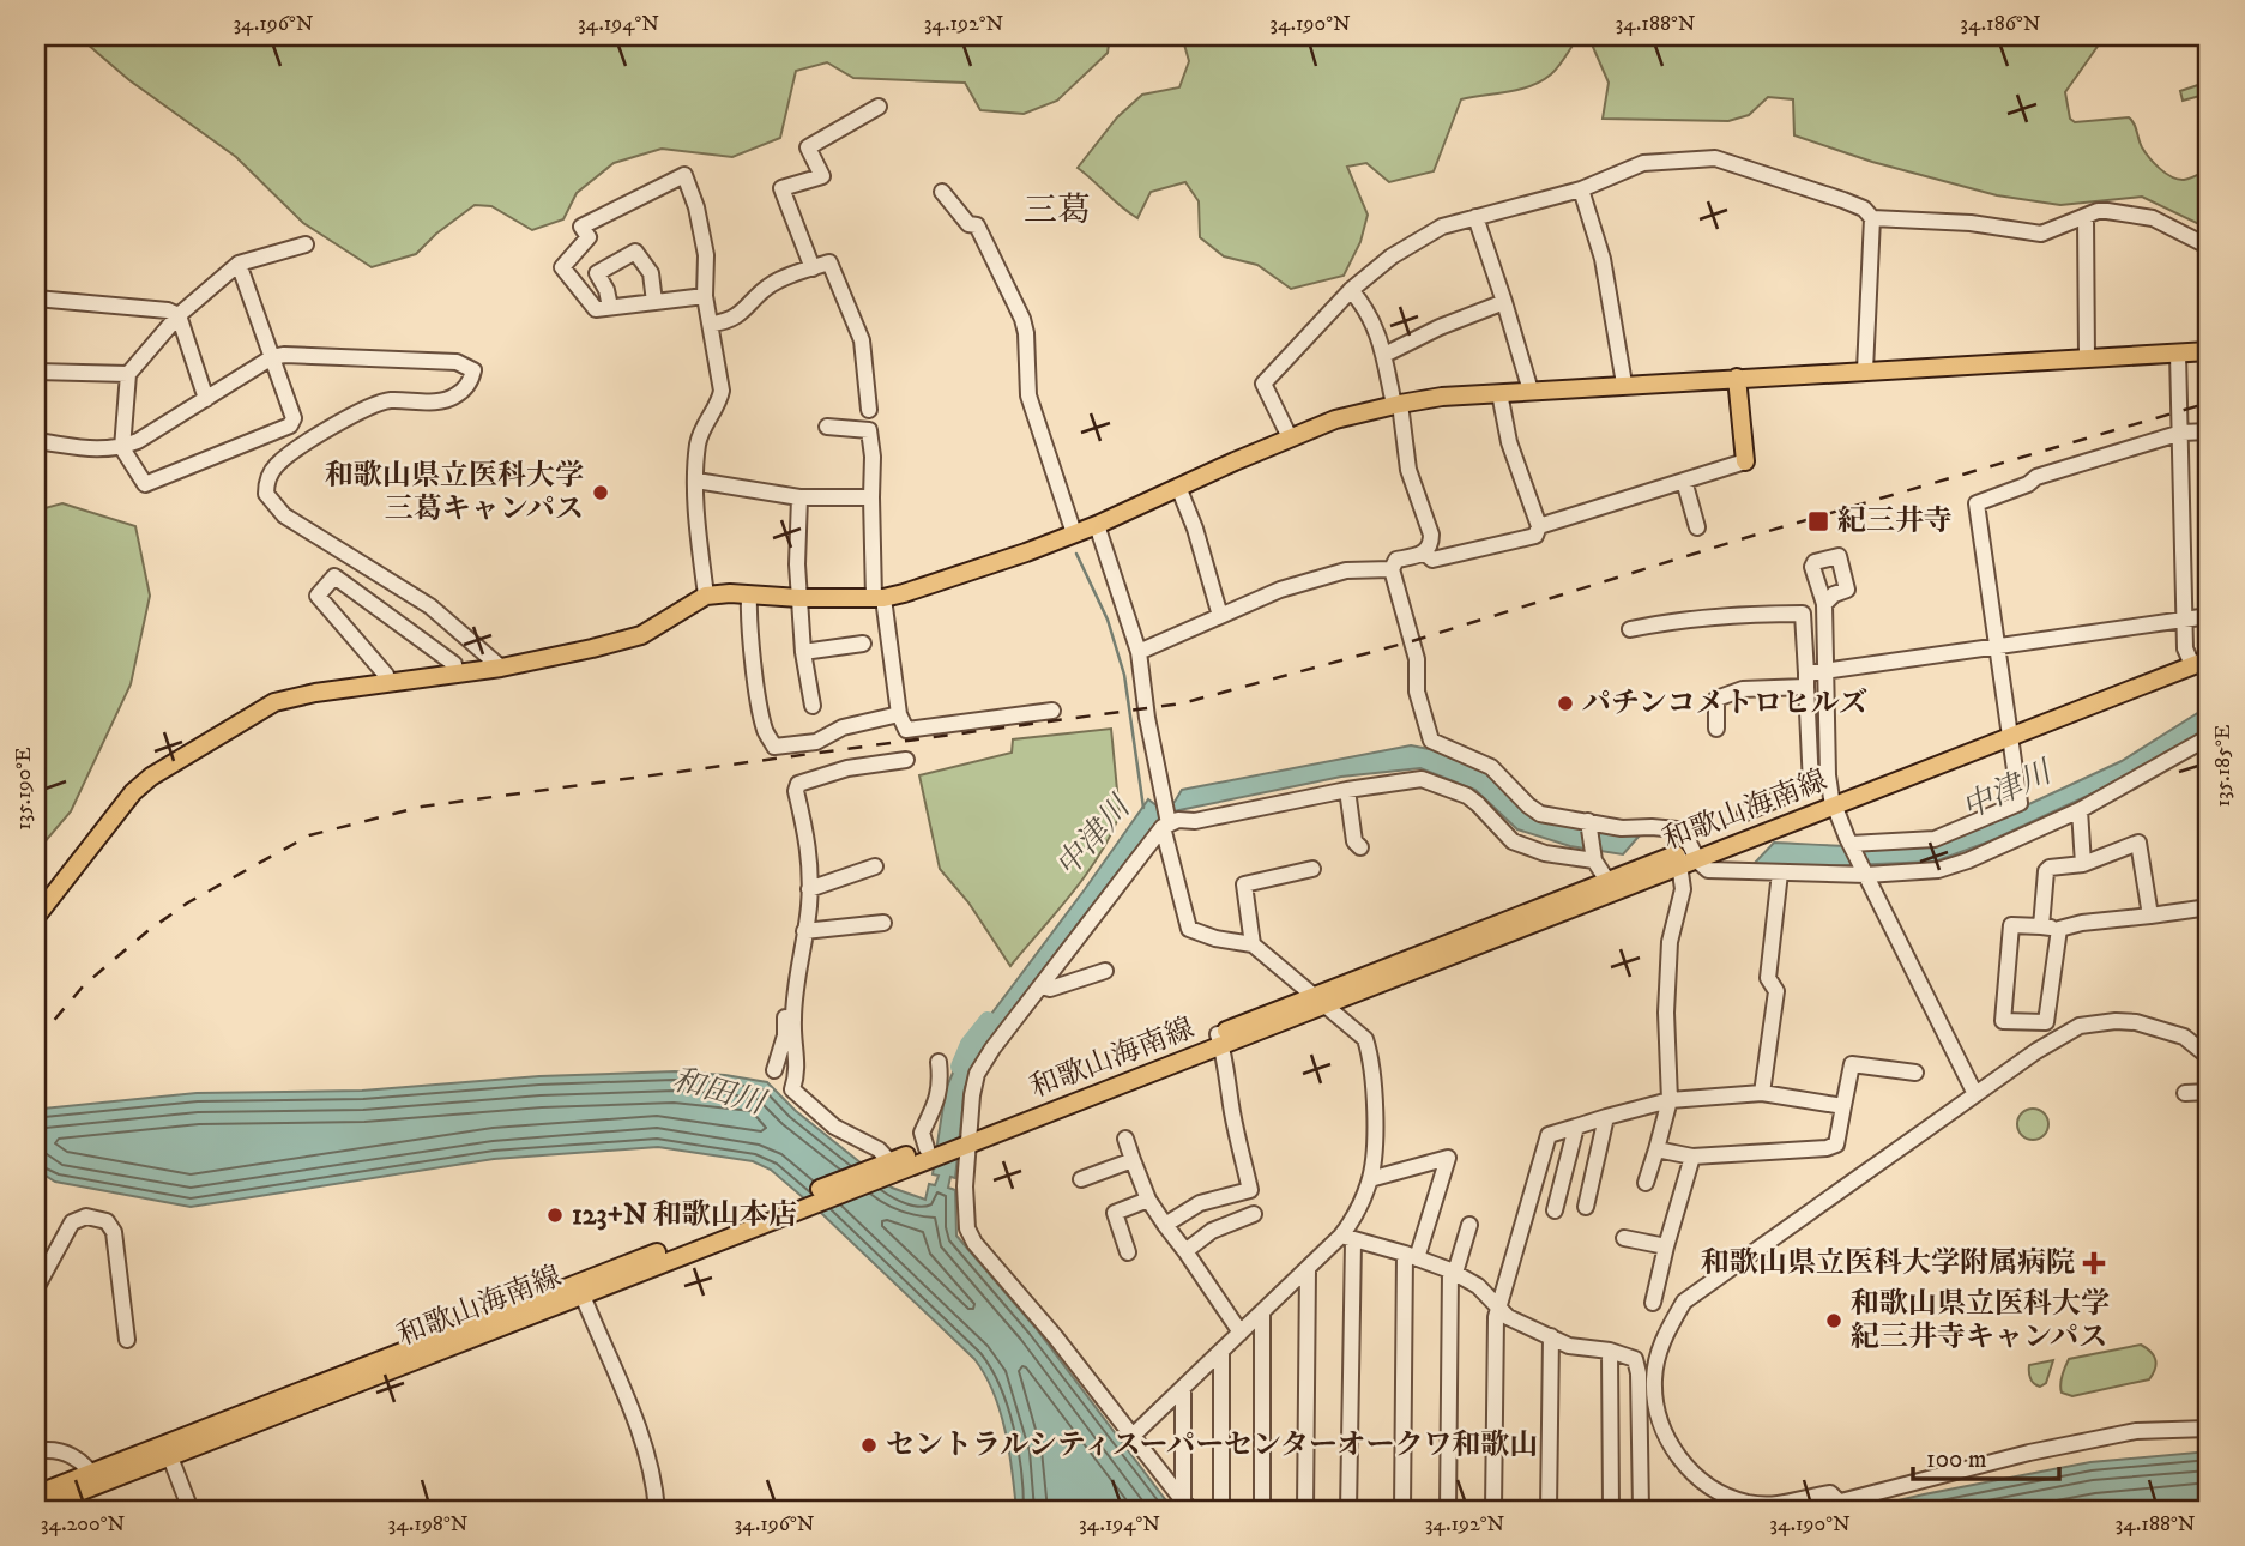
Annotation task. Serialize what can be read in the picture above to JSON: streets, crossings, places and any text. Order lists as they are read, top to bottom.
{
  "streets": {
    "main road": ["和歌山海南線"]
  },
  "districts": ["三葛"],
  "water": ["中津川", "和田川"],
  "places": {
    "other": [
      "和歌山県立医科大学 三葛キャンパス",
      "パチンコメトロヒルズ",
      "123+N 和歌山本店",
      "和歌山県立医科大学 紀三井寺キャンパス",
      "セントラルシティスーパーセンターオークワ和歌山"
    ],
    "transit": ["紀三井寺"],
    "health": ["和歌山県立医科大学附属病院"]
  },
  "scale_bar": "100 m",
  "coordinates": [
    "34.196°N",
    "34.194°N",
    "34.192°N",
    "34.190°N",
    "34.188°N",
    "34.186°N",
    "135.185°E",
    "135.190°E",
    "34.200°N",
    "34.198°N"
  ]
}
